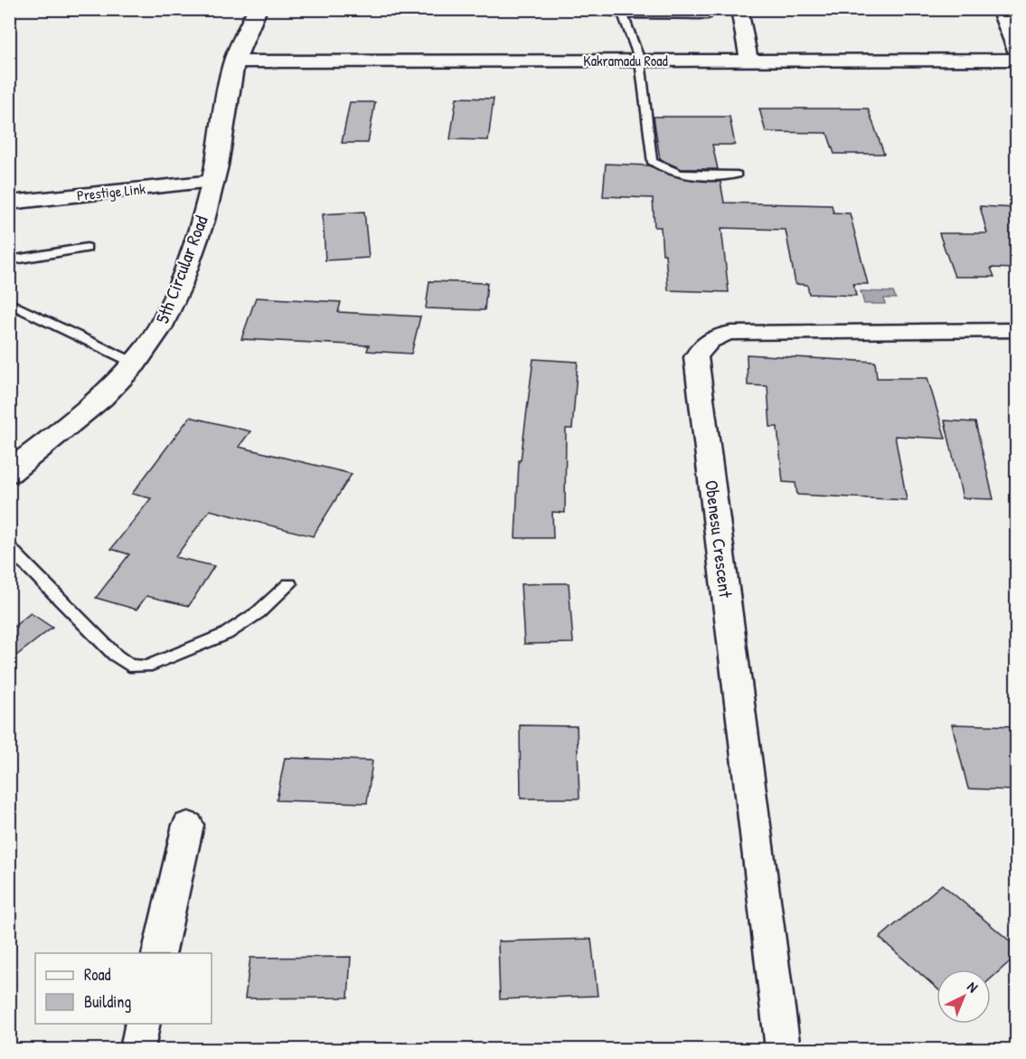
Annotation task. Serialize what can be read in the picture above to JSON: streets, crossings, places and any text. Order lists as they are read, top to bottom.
{
  "streets": {
    "street": [
      "Kakramadu Road",
      "Prestige Link",
      "5th Circular Road",
      "Obenesu Crescent"
    ]
  },
  "crossings": [
    ["Kakramadu Road", "5th Circular Road"],
    ["Prestige Link", "5th Circular Road"]
  ],
  "legend": ["Road", "Building"],
  "north": "top right"
}
